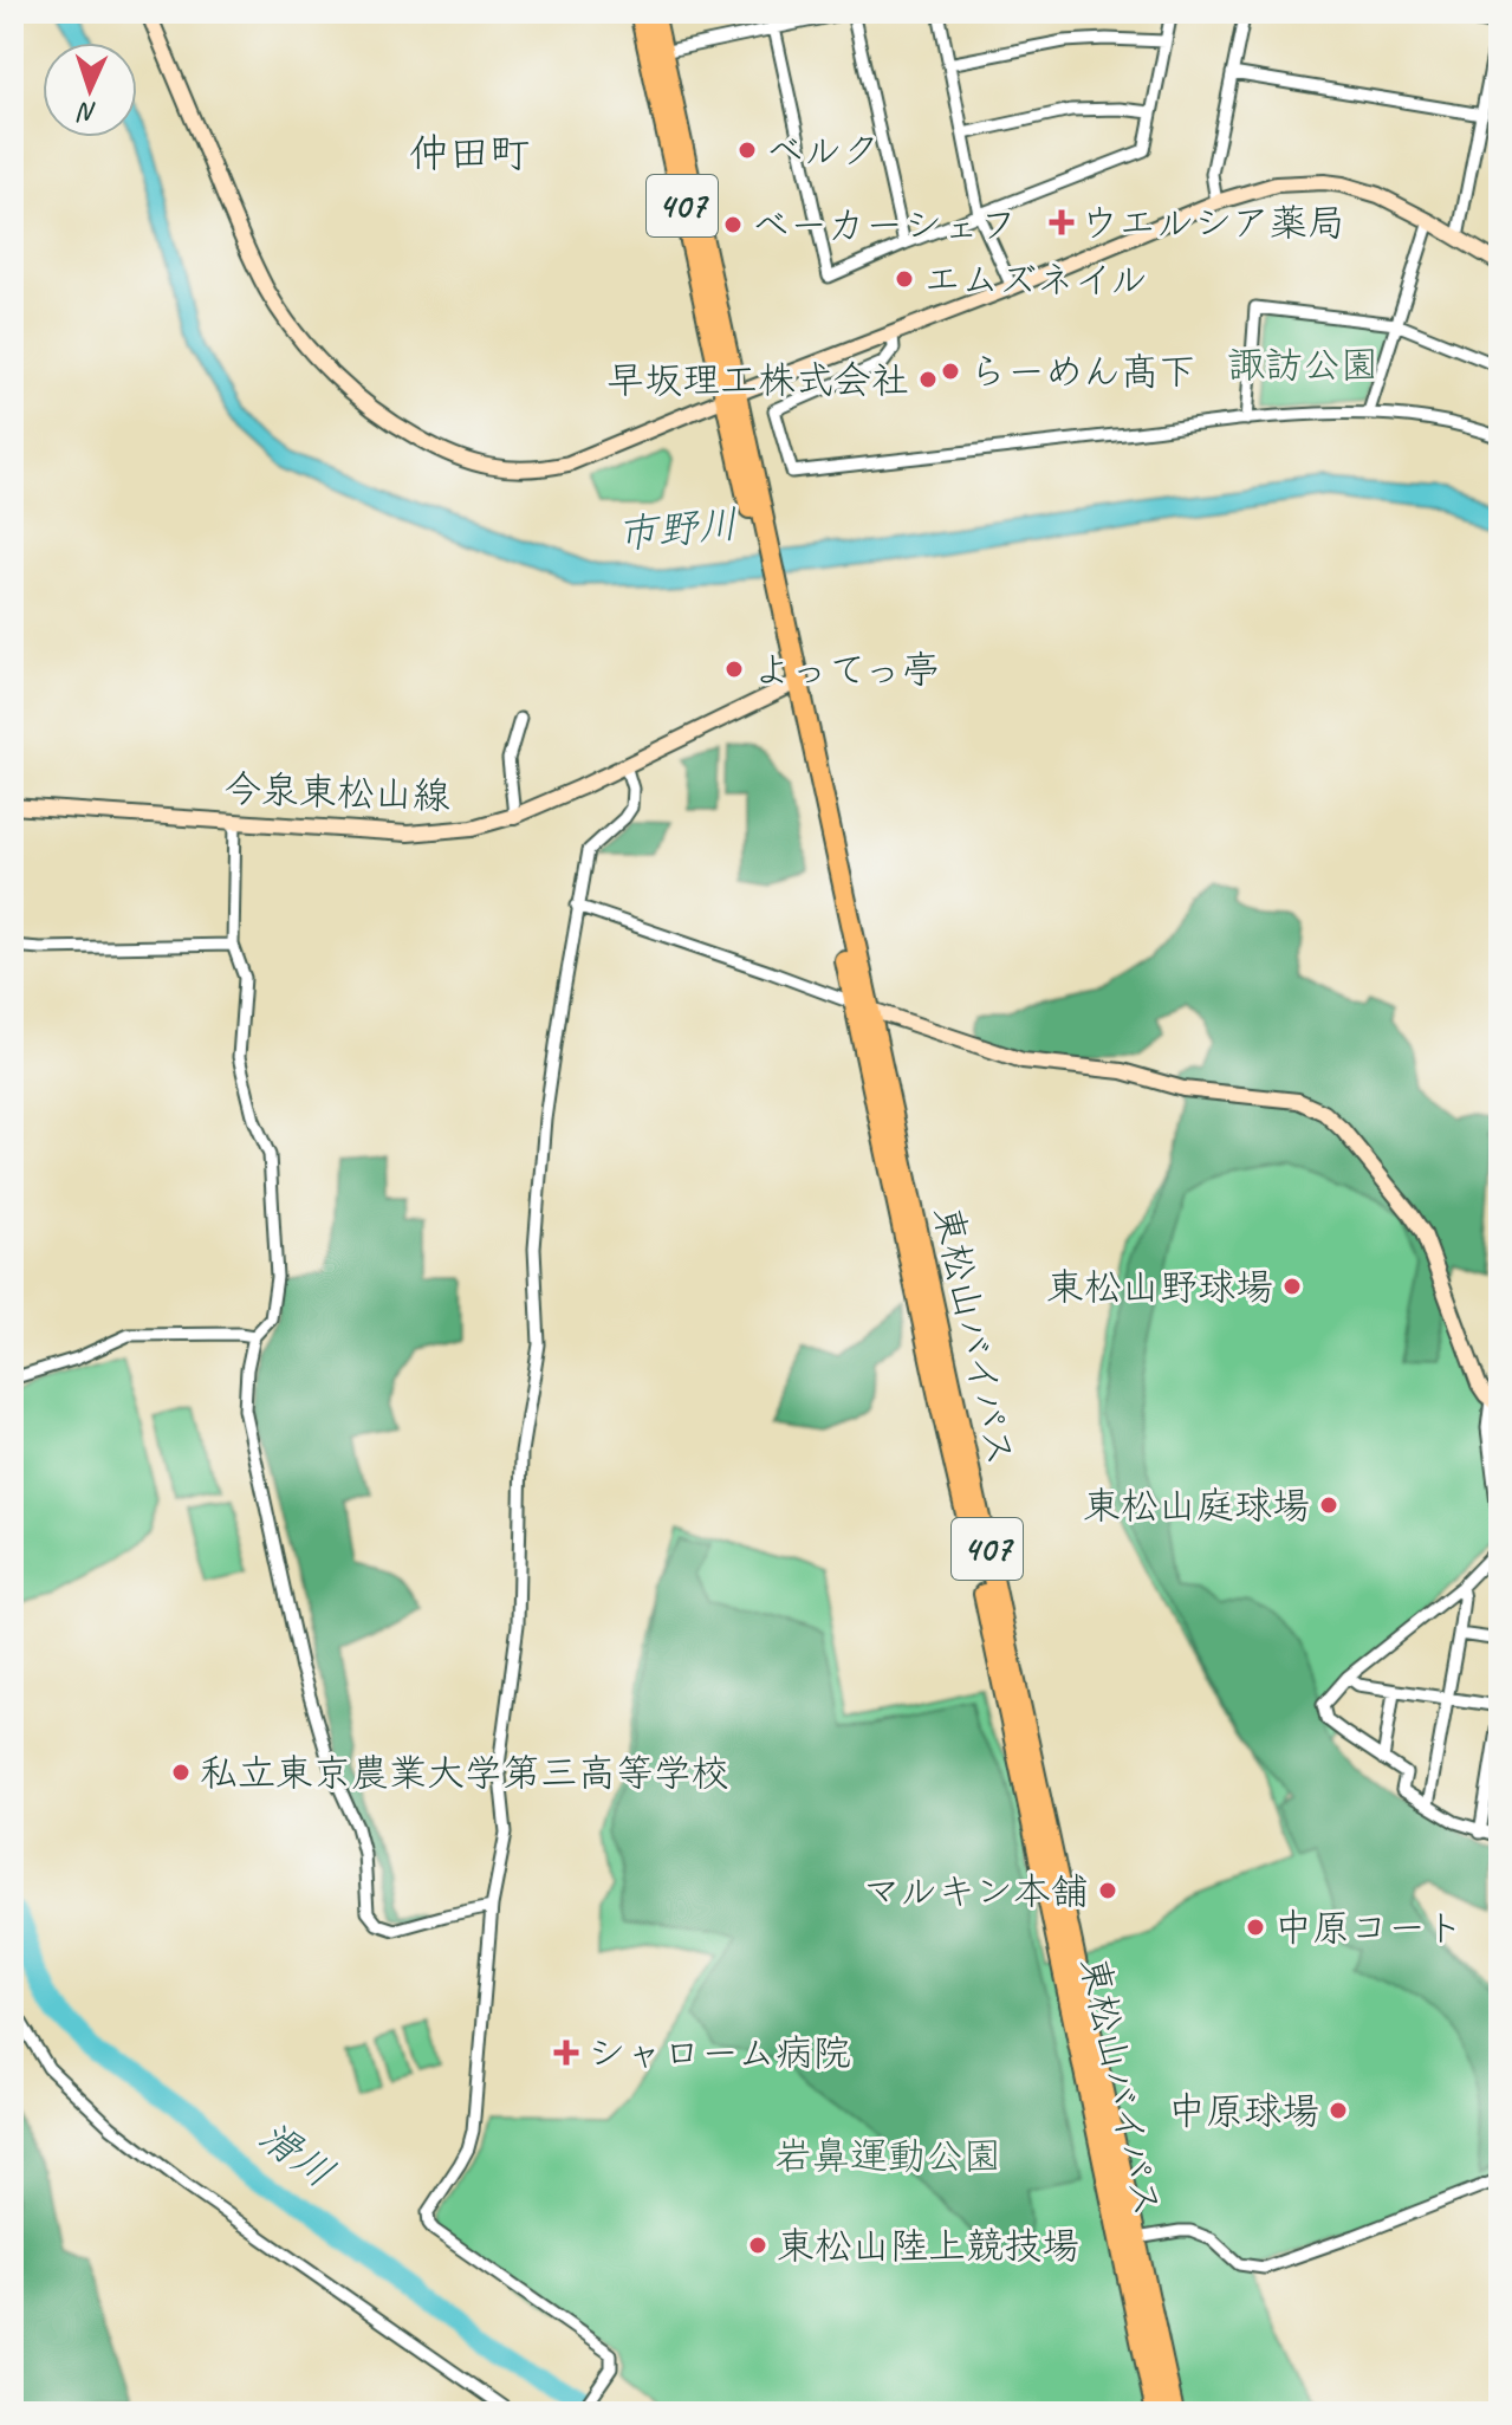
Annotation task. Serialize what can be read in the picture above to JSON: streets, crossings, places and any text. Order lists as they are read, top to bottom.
{
  "streets": {
    "highway": ["407", "東松山バイパス"],
    "street": ["今泉東松山線"]
  },
  "crossings": [
    ["407", "東松山バイパス"],
    ["今泉東松山線", "東松山バイパス"]
  ],
  "districts": ["仲田町"],
  "water": ["市野川", "滑川"],
  "parks": ["諏訪公園", "岩鼻運動公園"],
  "places": {
    "other": [
      "ベルク",
      "ベーカーシェフ",
      "エムズネイル",
      "らーめん髙下",
      "早坂理工株式会社",
      "よってっ亭",
      "東松山野球場",
      "東松山庭球場",
      "私立東京農業大学第三高等学校",
      "マルキン本舗",
      "中原コート",
      "中原球場",
      "東松山陸上競技場"
    ],
    "health": ["ウエルシア薬局", "シャローム病院"]
  },
  "north": "bottom"
}
